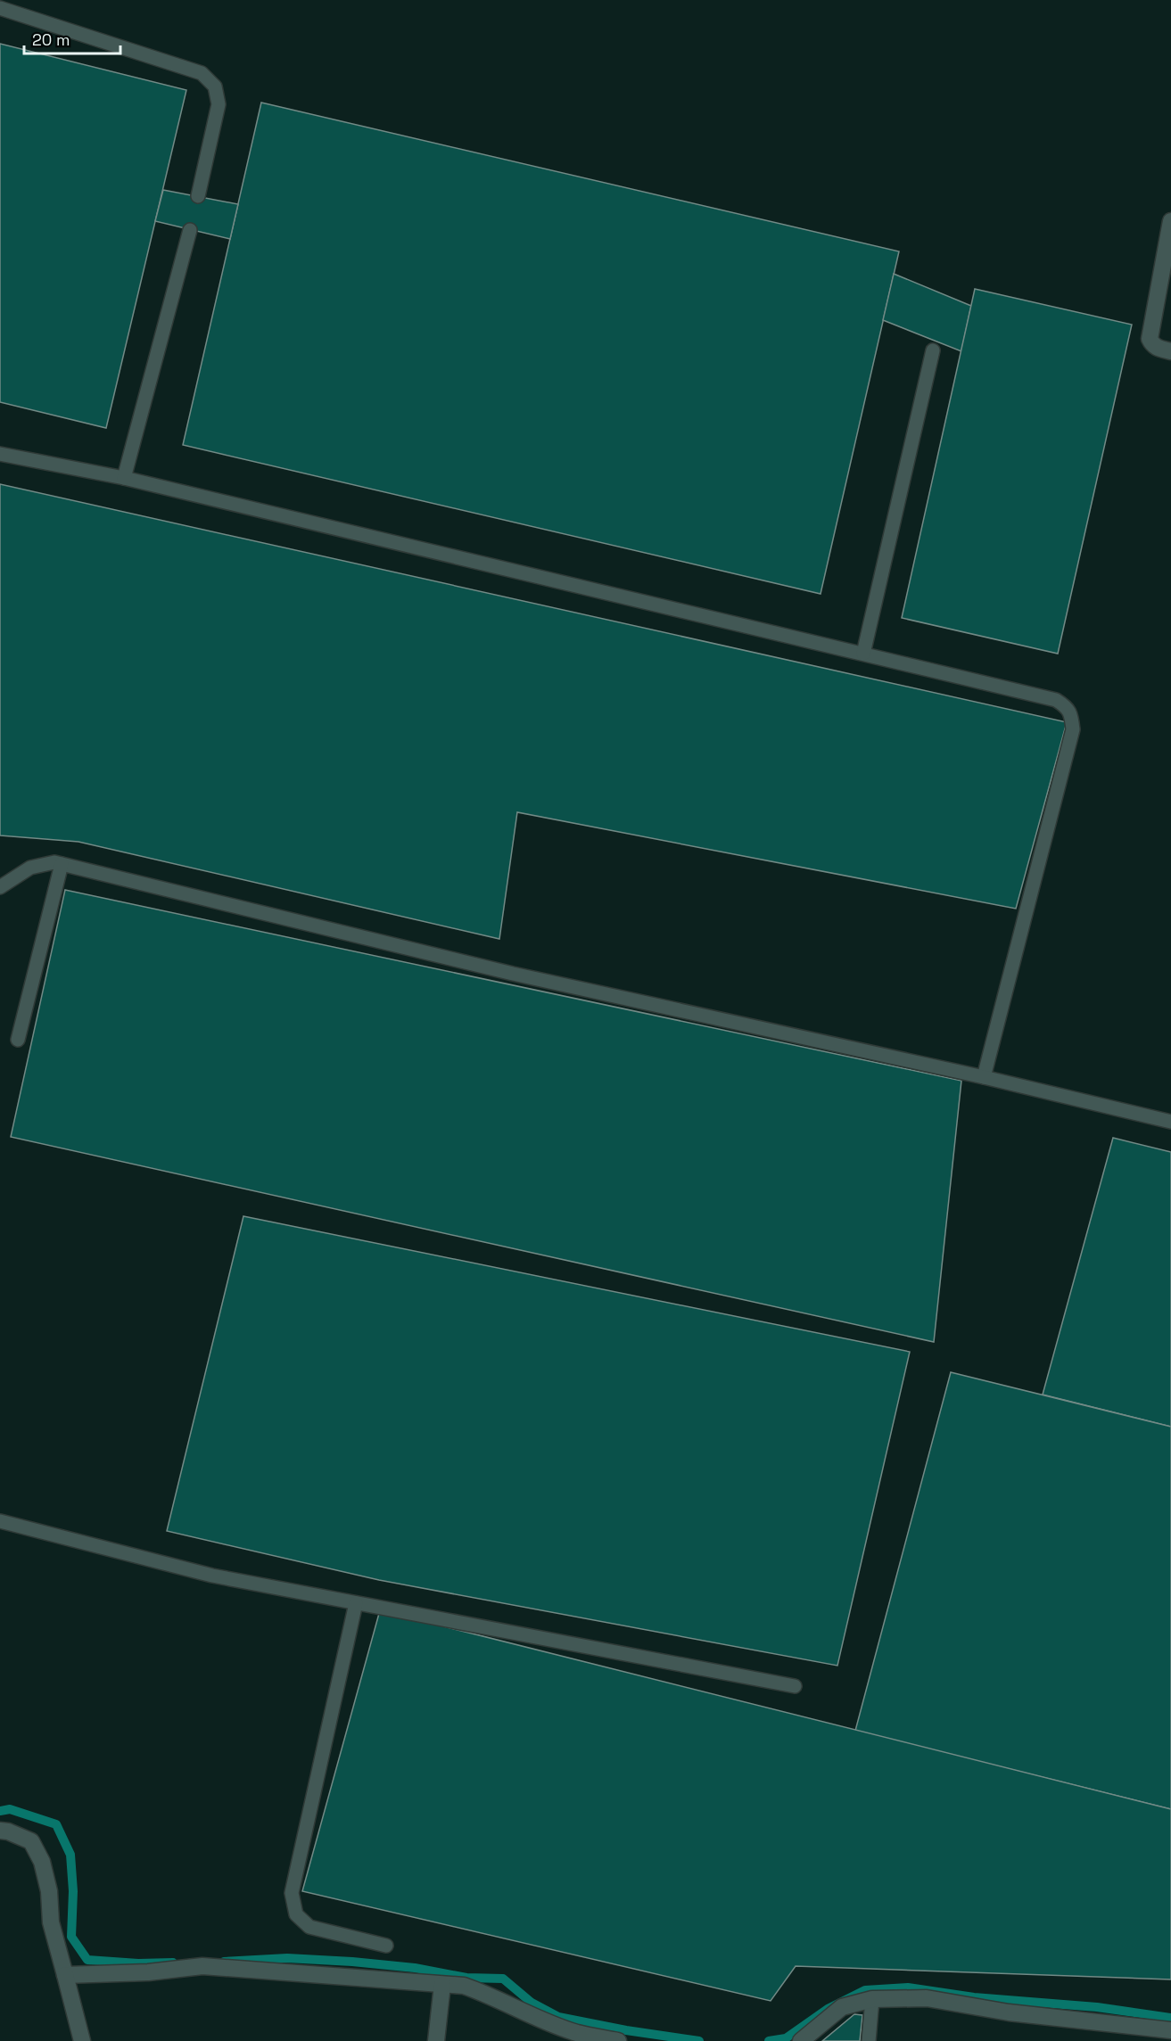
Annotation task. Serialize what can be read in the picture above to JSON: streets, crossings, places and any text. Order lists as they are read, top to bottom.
{
  "scale_bar": "20 m"
}
